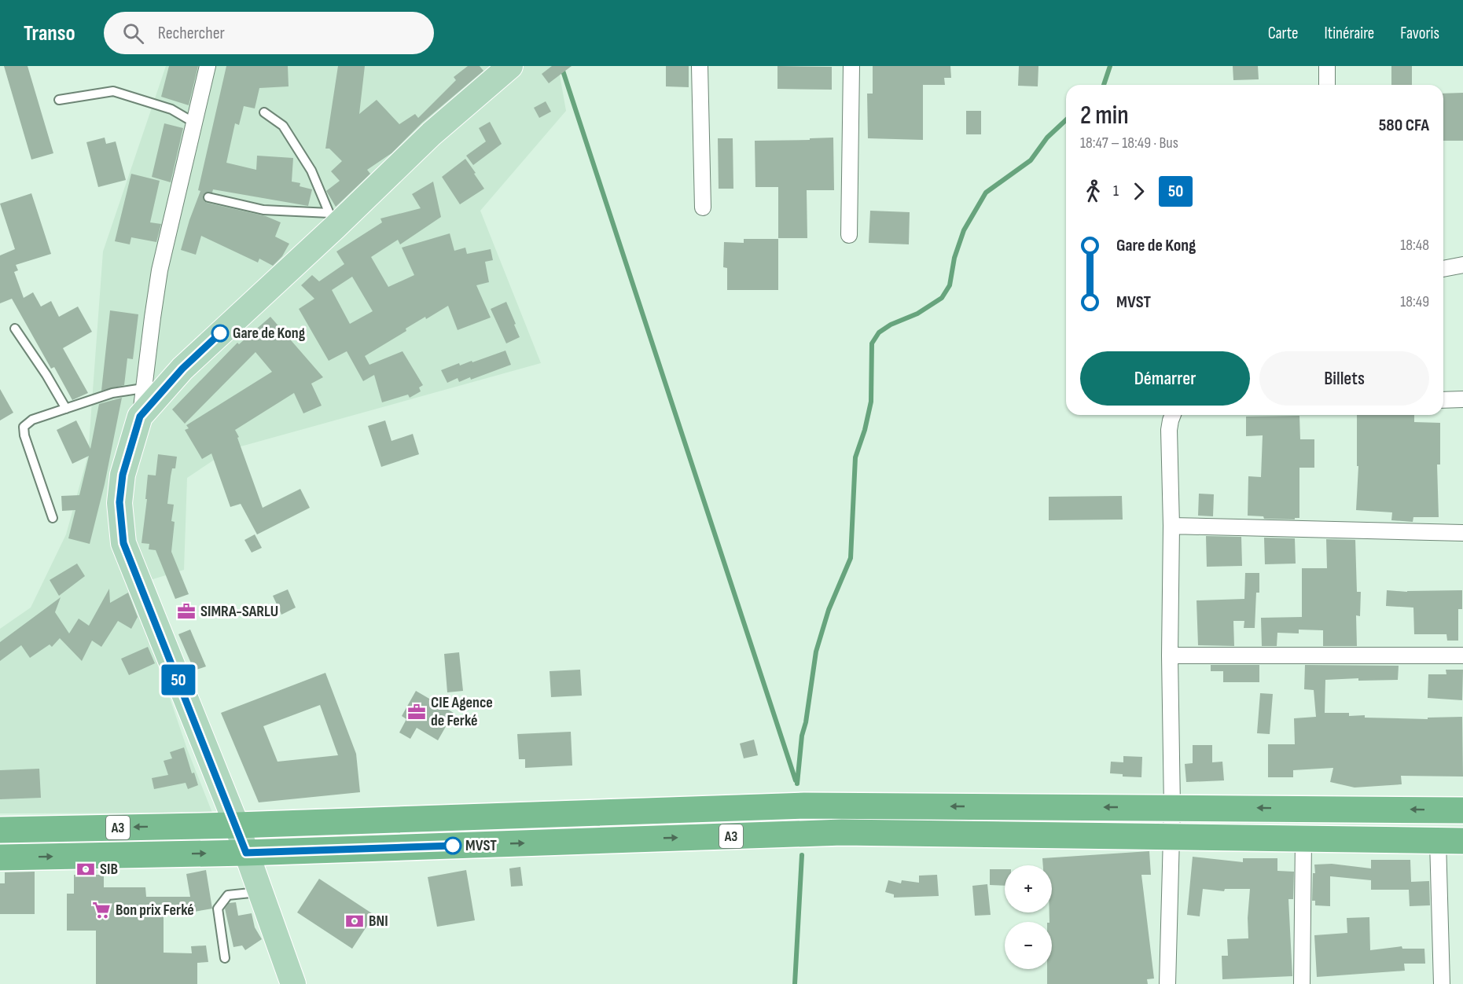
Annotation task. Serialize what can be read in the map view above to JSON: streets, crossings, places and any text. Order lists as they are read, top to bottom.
{
  "streets": {
    "highway": ["A3"]
  },
  "places": {
    "other": ["Gare de Kong", "MVST"],
    "office": ["SIMRA-SARLU", "CIE Agence de Ferké"],
    "bank": ["SIB", "BNI"],
    "supermarket": ["Bon prix Ferké"]
  },
  "lines": ["bus line 50"],
  "page": {
    "header": "Transo",
    "search": "Rechercher",
    "nav": ["Carte", "Itinéraire", "Favoris"],
    "on_map": "50",
    "heading": ["2 min", "18:47 – 18:49 · Bus", "580 CFA"],
    "legs": ["1", "50"],
    "list": [
      {
        "name": "Gare de Kong",
        "value": "18:48"
      },
      {
        "name": "MVST",
        "value": "18:49"
      }
    ],
    "buttons": ["Démarrer", "Billets"],
    "map_buttons": ["+", "−"]
  }
}
